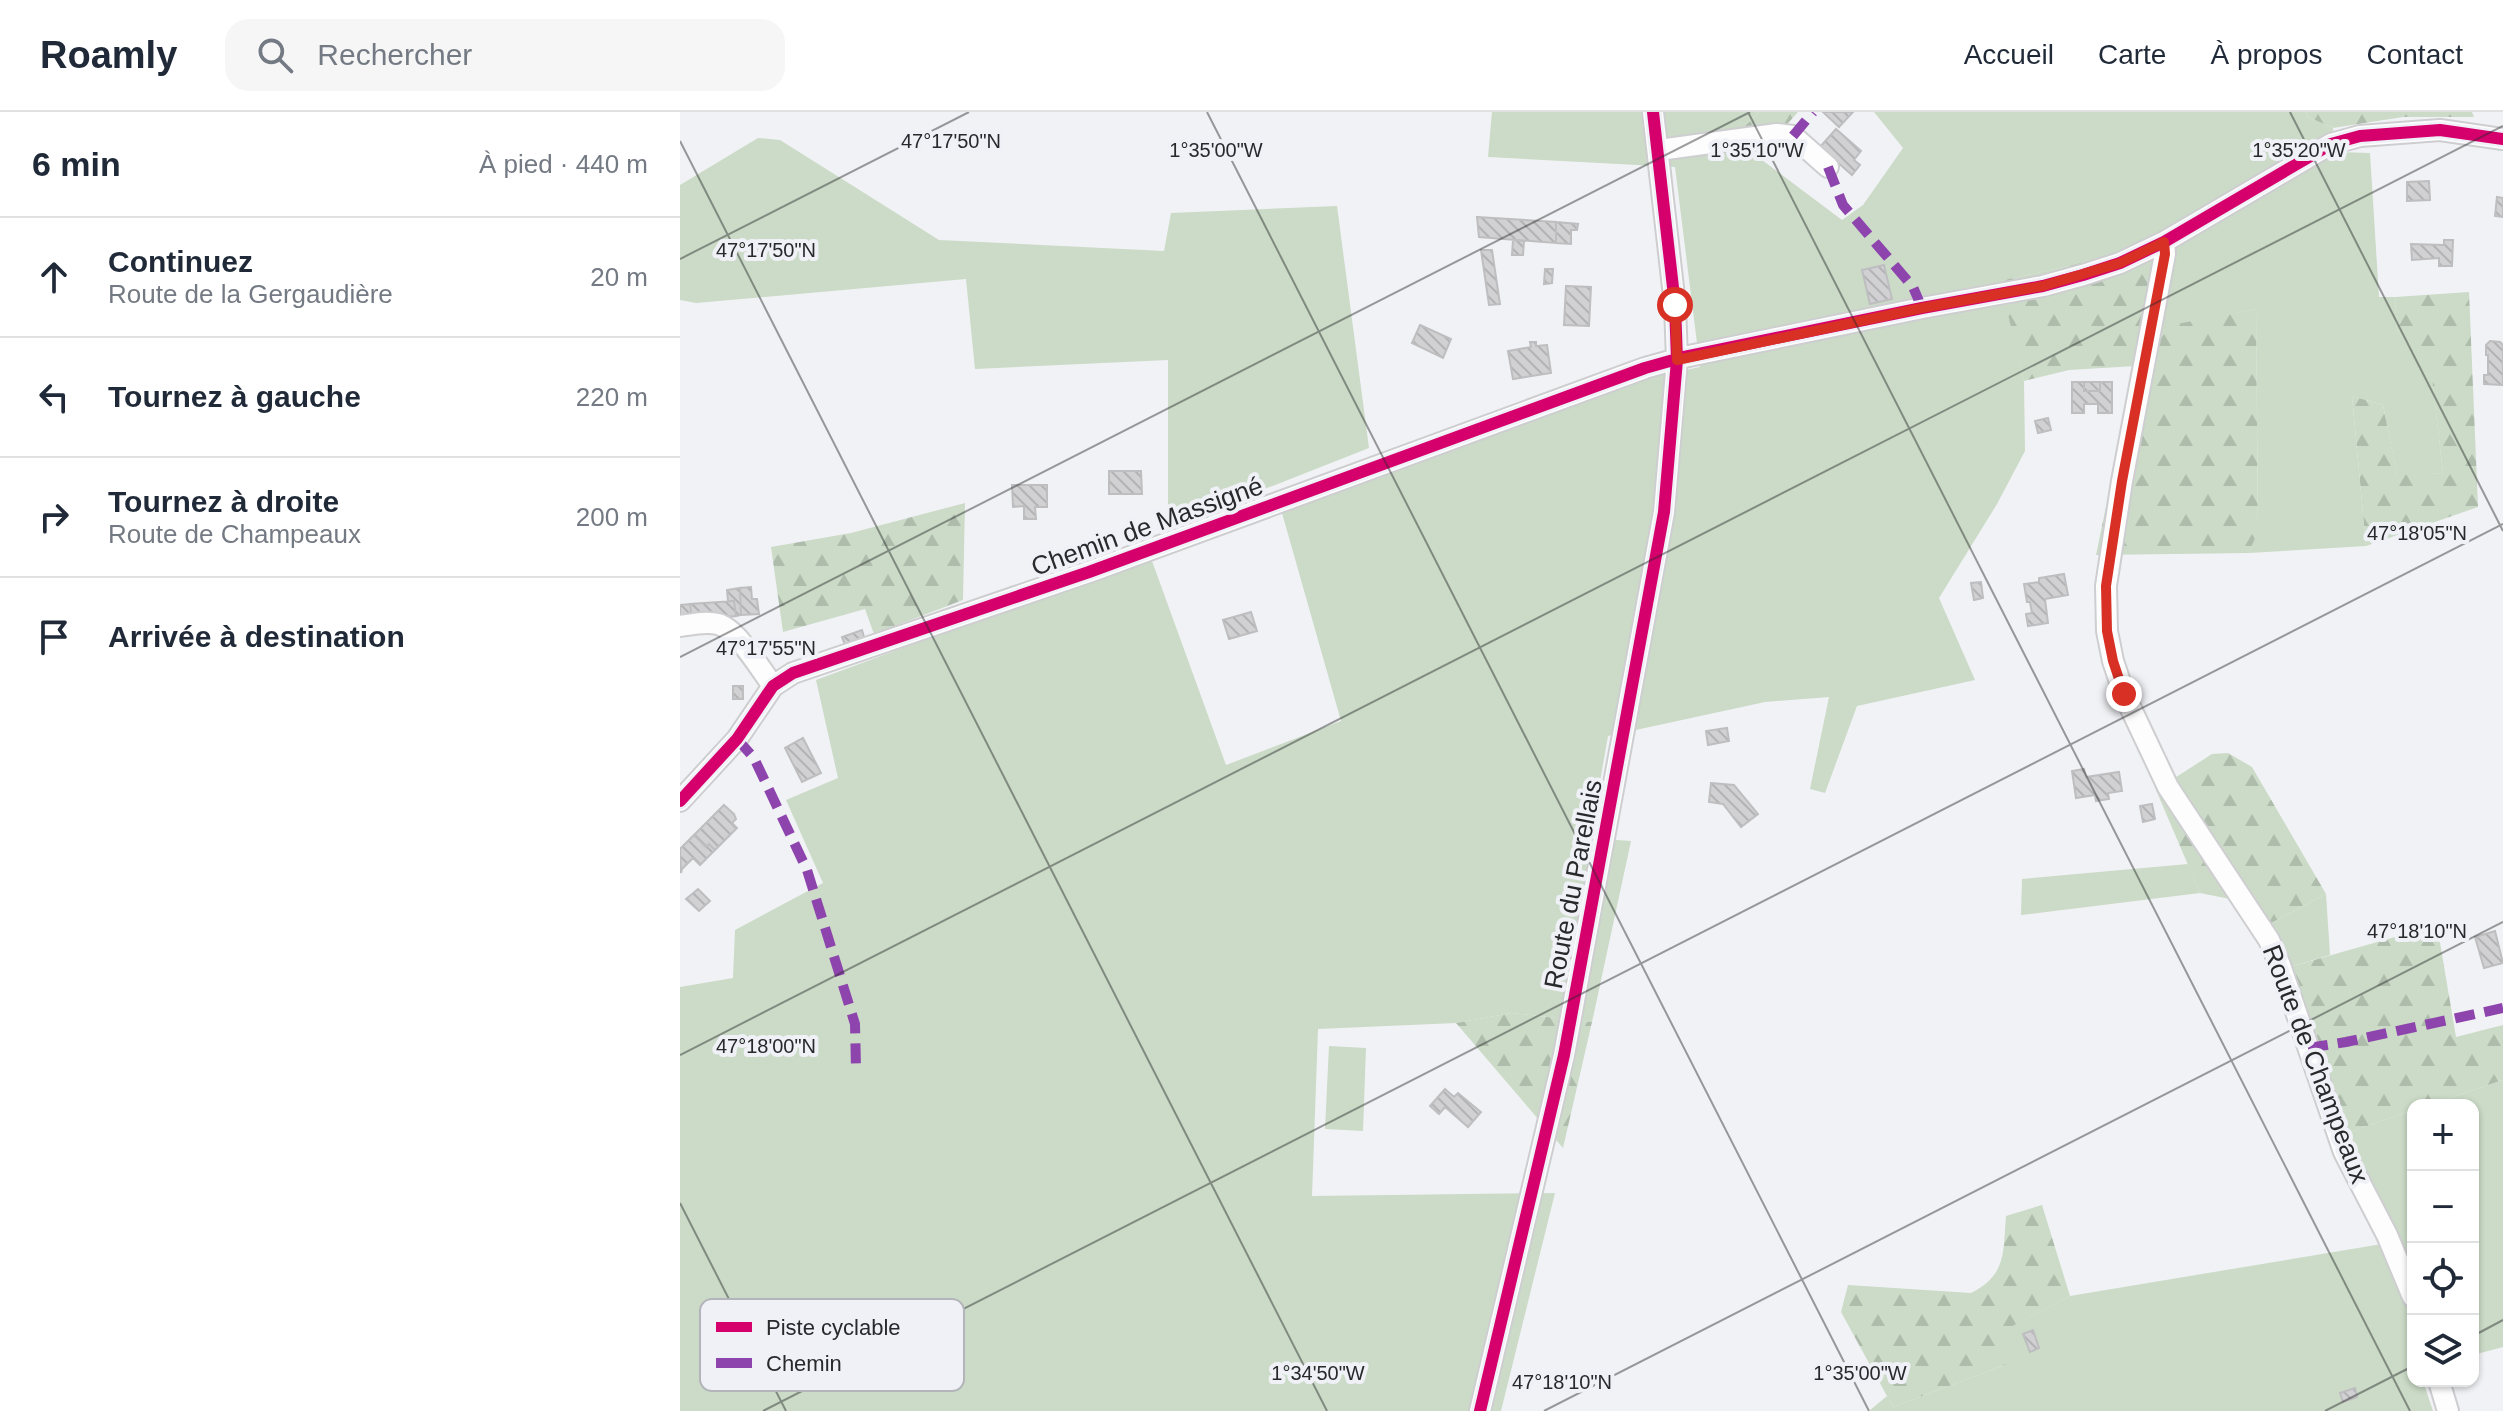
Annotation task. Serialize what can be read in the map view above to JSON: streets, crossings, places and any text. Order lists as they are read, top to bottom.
{
  "streets": {
    "street": ["Chemin de Massigné", "Route du Parellais", "Route de Champeaux"]
  },
  "crossings": [
    ["Chemin de Massigné", "Route du Parellais"],
    ["Chemin de Massigné", "Route de Champeaux"]
  ],
  "legend": ["Piste cyclable", "Chemin"],
  "page": {
    "header": "Roamly",
    "search": "Rechercher",
    "nav": [
      "Accueil",
      "Carte",
      "À propos",
      "Contact"
    ],
    "heading": ["6 min", "À pied · 440 m"],
    "list": [
      ["Continuez", "Route de la Gergaudière", "20 m"],
      ["Tournez à gauche", "220 m"],
      ["Tournez à droite", "Route de Champeaux", "200 m"],
      "Arrivée à destination"
    ],
    "map_buttons": ["+", "−"]
  },
  "coordinates": [
    "47°17'50\"N",
    "1°35'00\"W",
    "1°35'10\"W",
    "1°35'20\"W",
    "47°18'05\"N",
    "47°17'55\"N",
    "47°18'10\"N",
    "47°18'00\"N",
    "1°34'50\"W"
  ]
}
